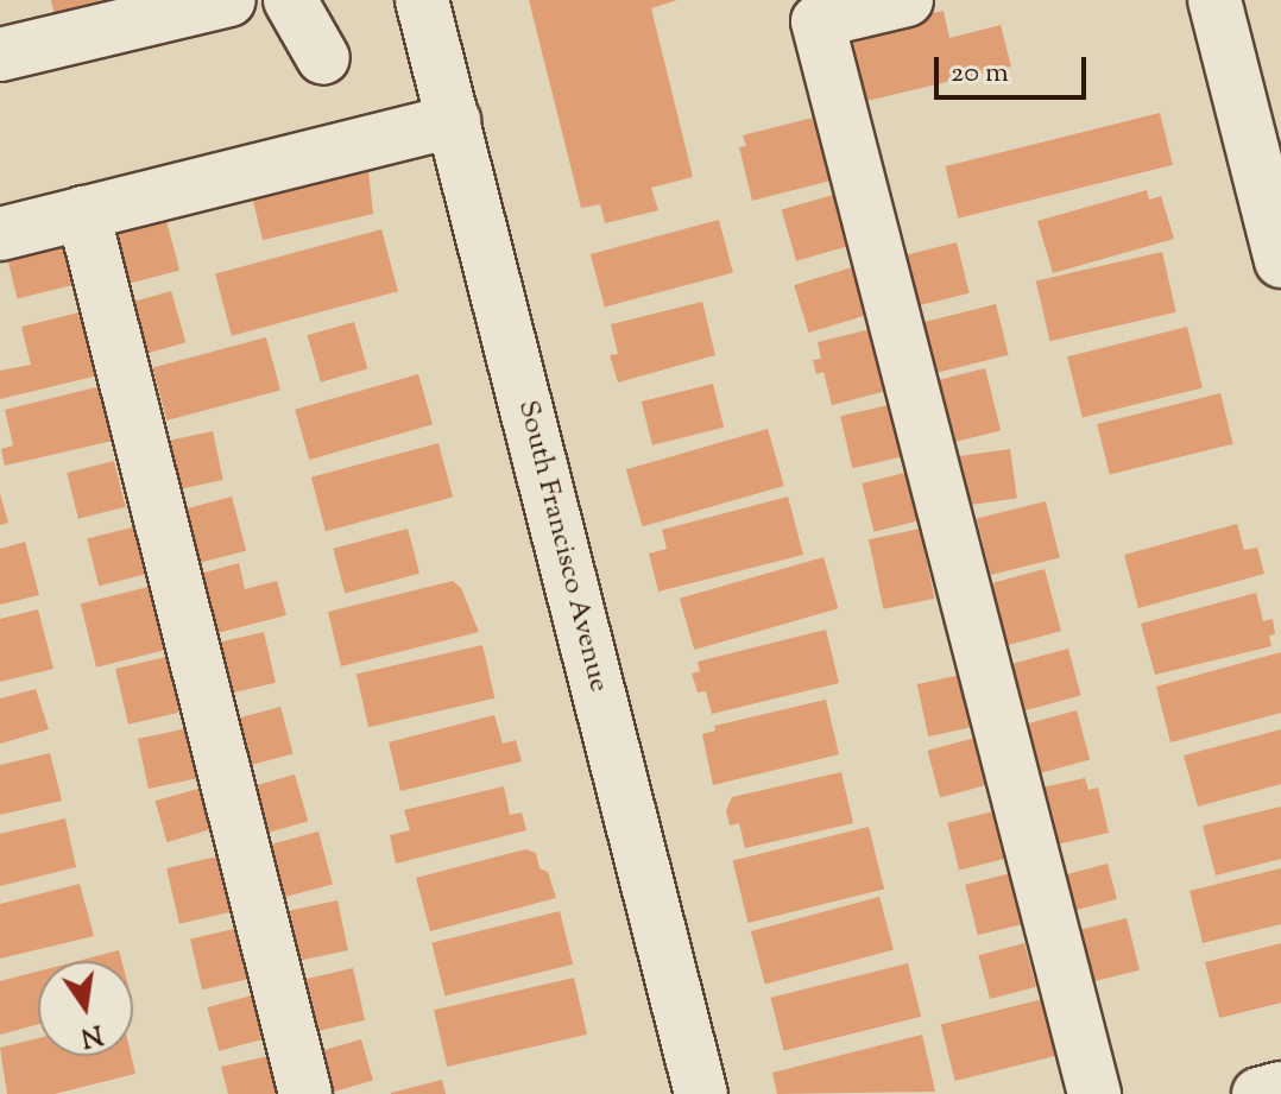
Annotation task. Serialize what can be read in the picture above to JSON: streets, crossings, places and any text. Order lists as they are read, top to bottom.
{
  "streets": {
    "street": ["South Francisco Avenue"]
  },
  "scale_bar": "20 m",
  "north": "bottom"
}
